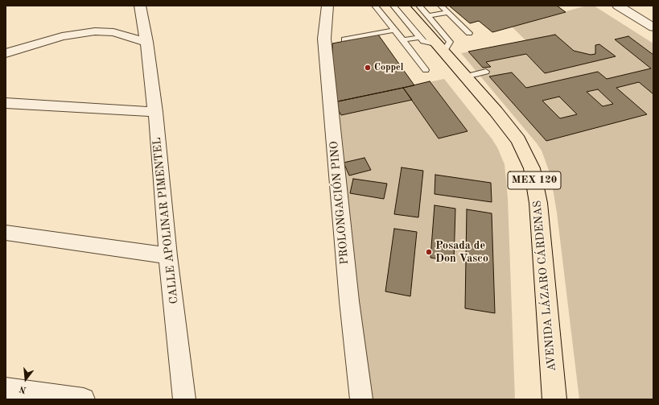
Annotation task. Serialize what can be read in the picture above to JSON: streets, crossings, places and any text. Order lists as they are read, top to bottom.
{
  "streets": {
    "main road": ["MEX 120", "AVENIDA LÁZARO CÁRDENAS"],
    "street": ["PROLONGACIÓN PINO", "CALLE APOLINAR PIMENTEL"]
  },
  "places": ["Coppel", "Posada de Don Vasco"],
  "north": "bottom"
}
